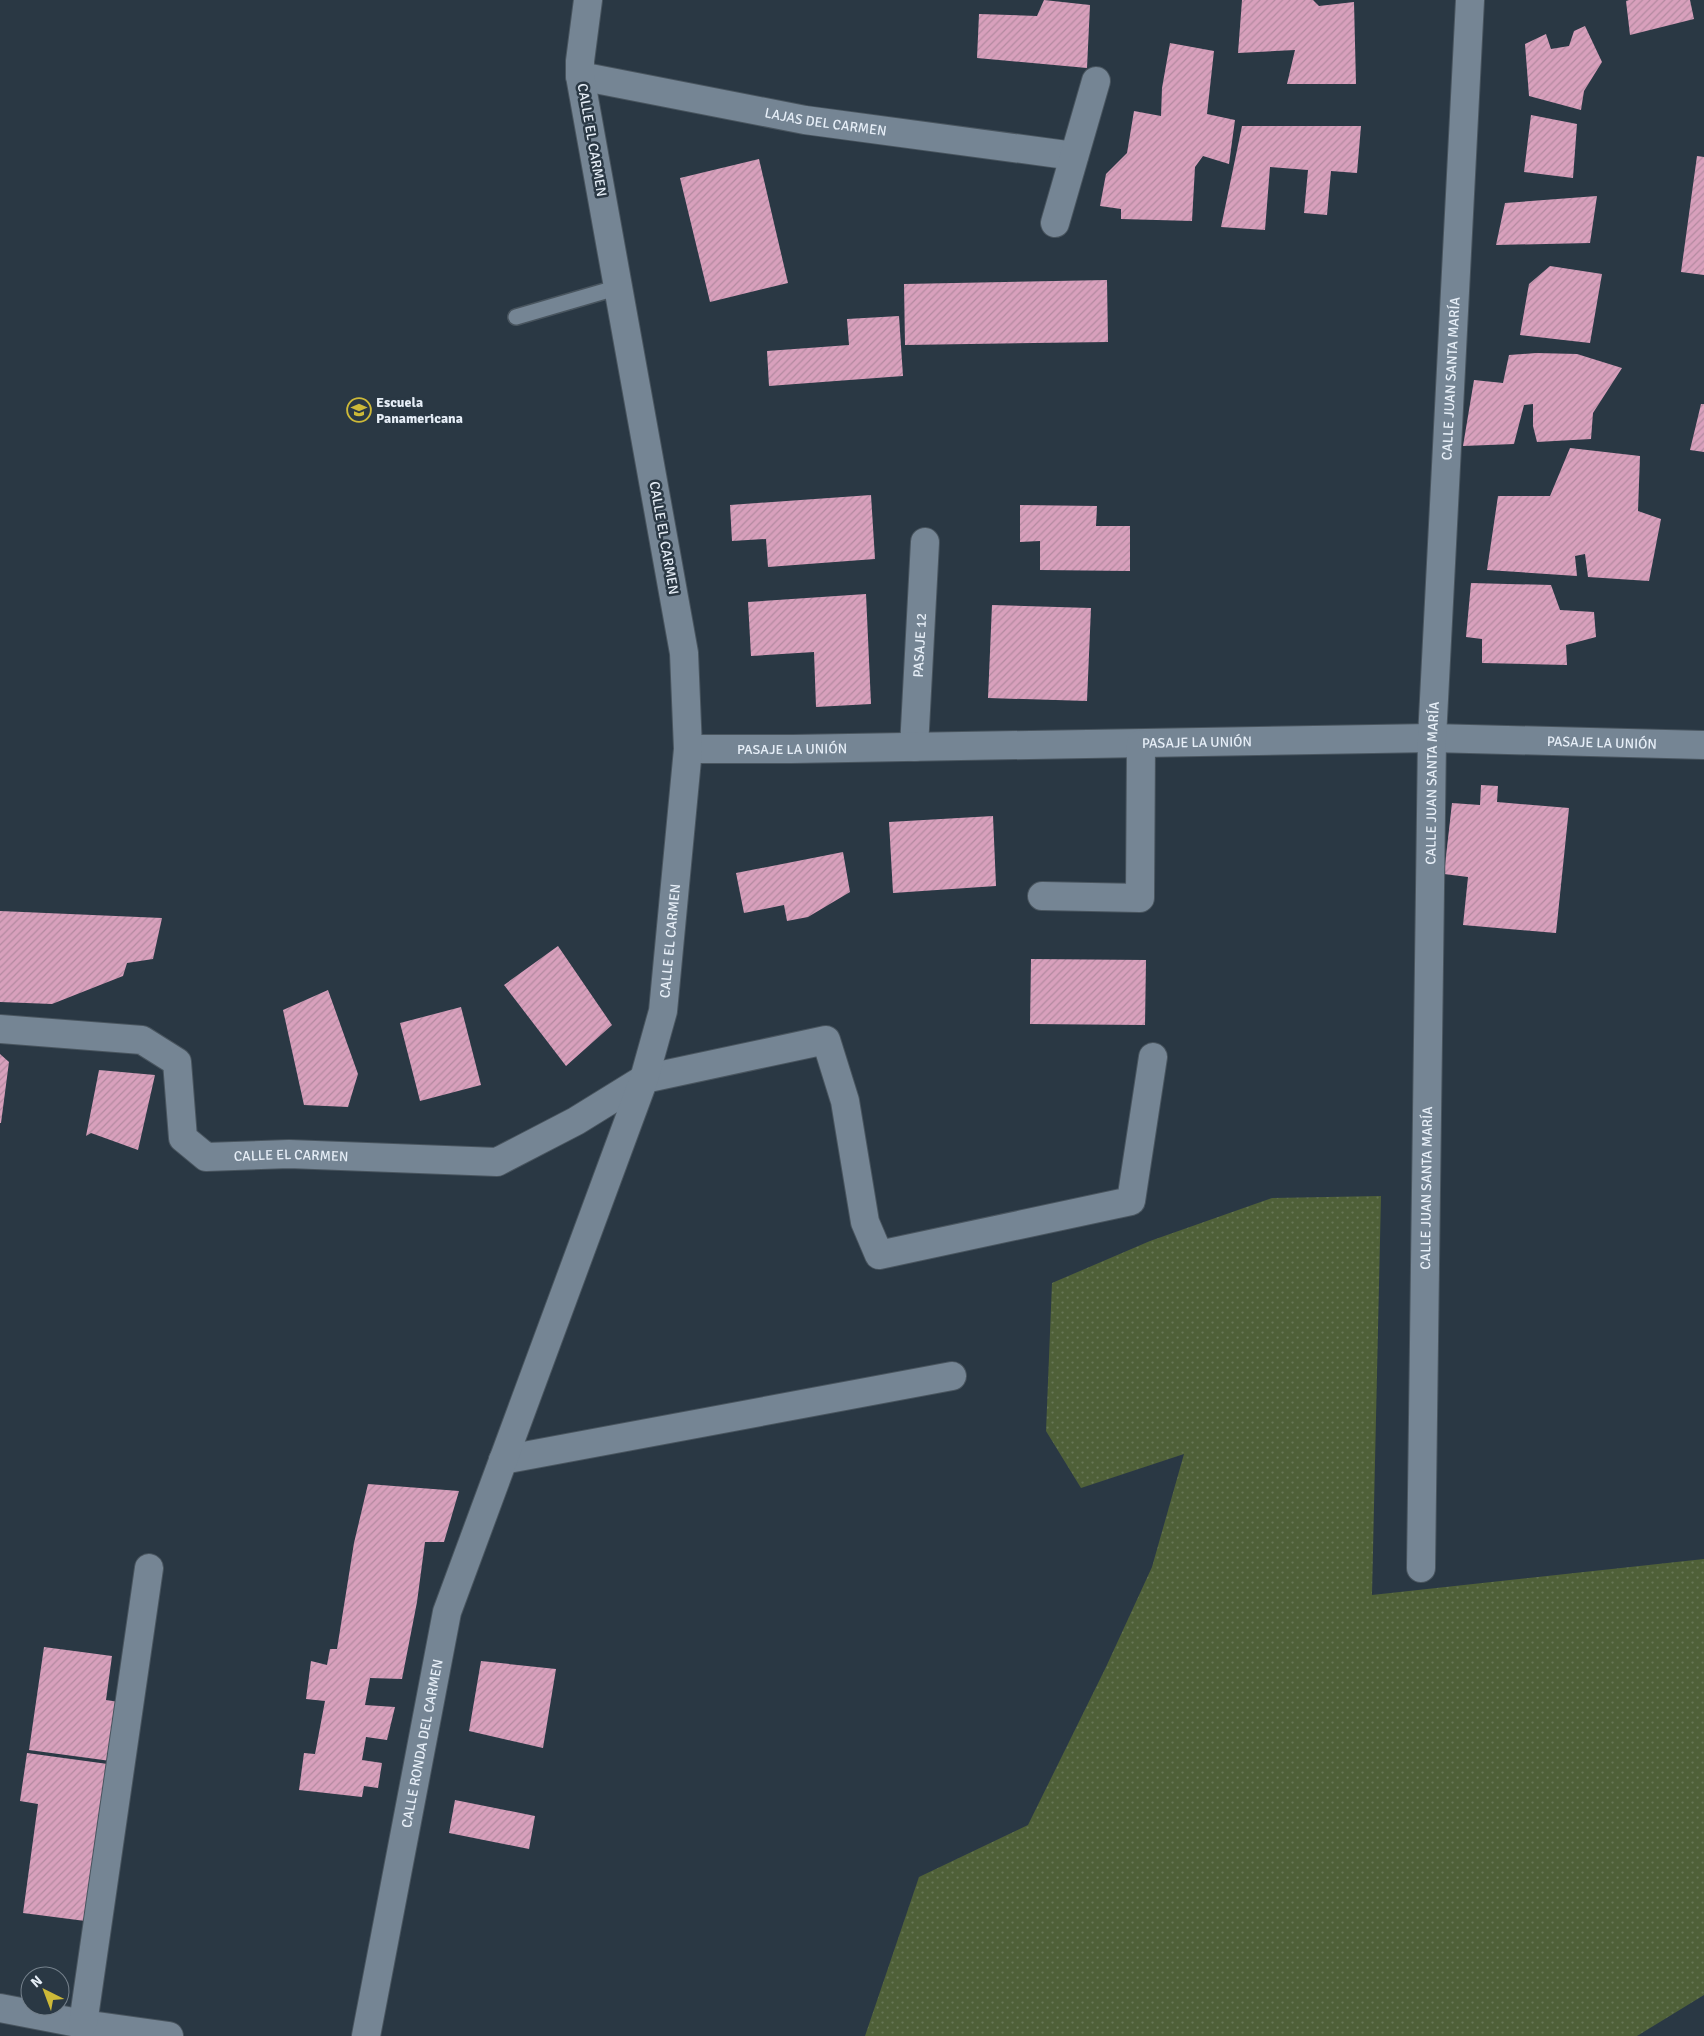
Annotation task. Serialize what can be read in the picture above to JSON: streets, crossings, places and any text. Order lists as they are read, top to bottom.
{
  "streets": {
    "street": [
      "LAJAS DEL CARMEN",
      "CALLE EL CARMEN",
      "CALLE JUAN SANTA MARÍA",
      "PASAJE 12",
      "PASAJE LA UNIÓN",
      "CALLE RONDA DEL CARMEN"
    ]
  },
  "crossings": [
    ["LAJAS DEL CARMEN", "CALLE EL CARMEN"],
    ["CALLE EL CARMEN", "PASAJE LA UNIÓN"],
    ["CALLE EL CARMEN", "CALLE RONDA DEL CARMEN"],
    ["CALLE JUAN SANTA MARÍA", "PASAJE LA UNIÓN"],
    ["PASAJE 12", "PASAJE LA UNIÓN"]
  ],
  "places": {
    "school or university": ["Escuela Panamericana"]
  },
  "north": "top left"
}
